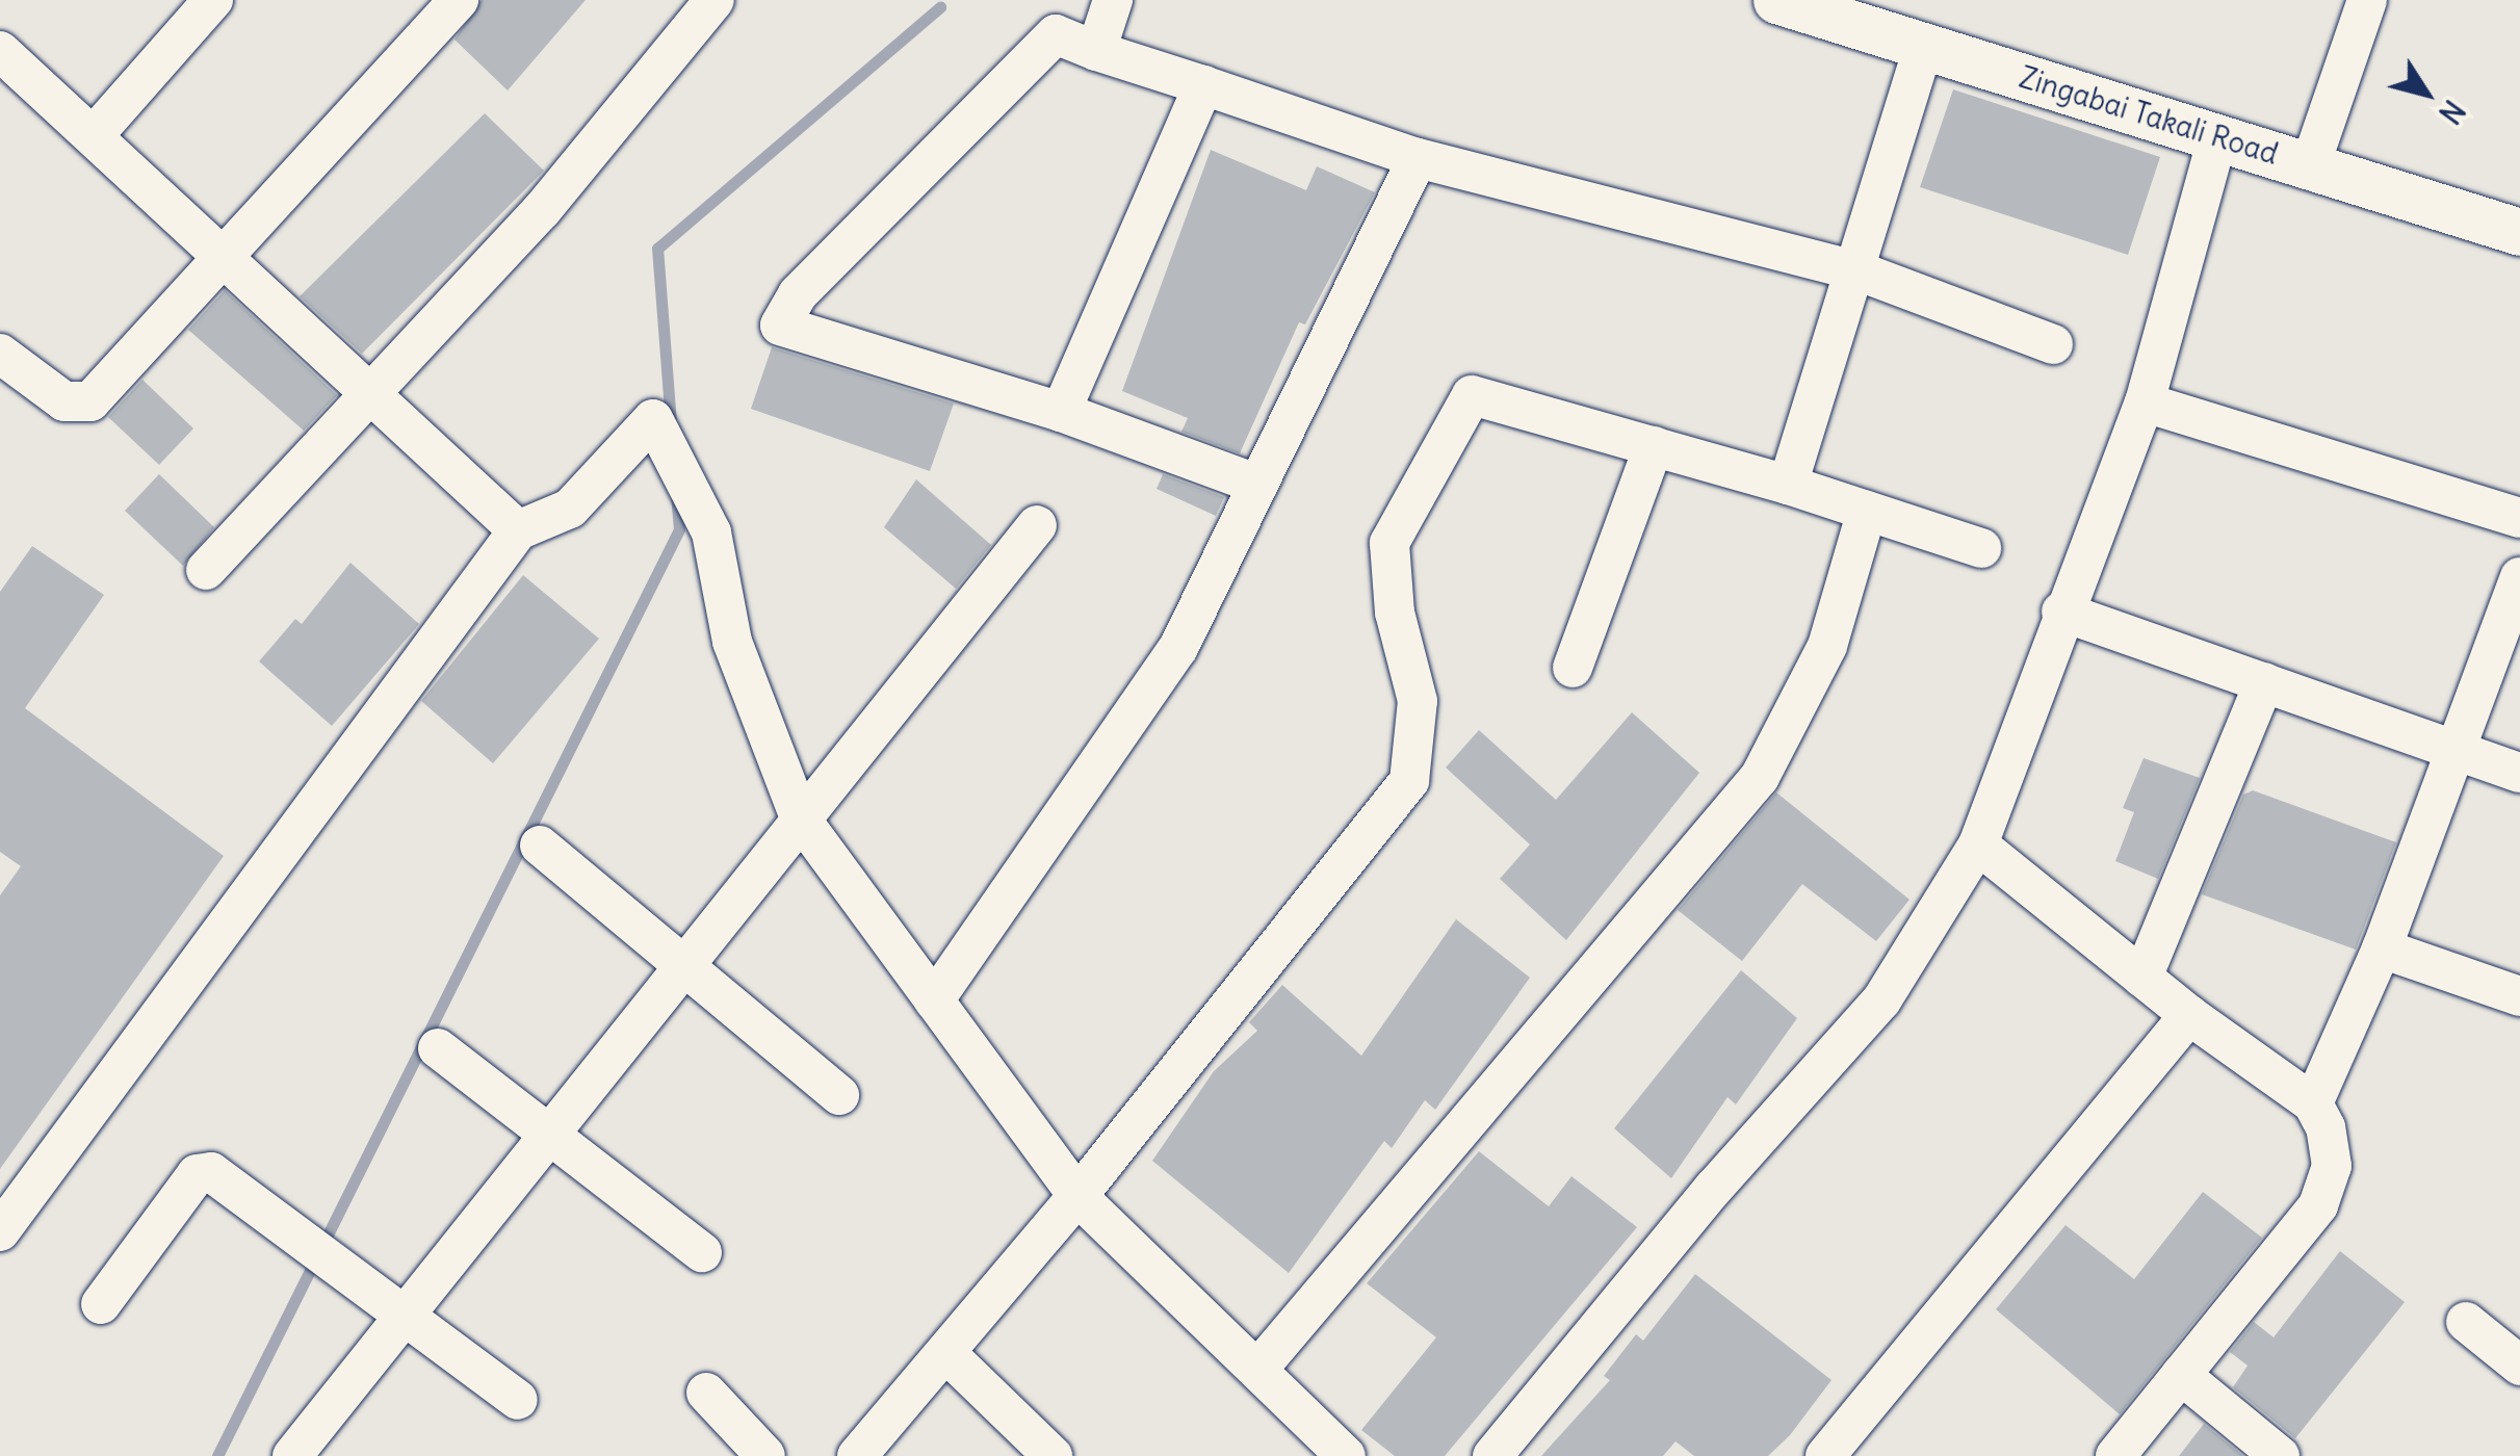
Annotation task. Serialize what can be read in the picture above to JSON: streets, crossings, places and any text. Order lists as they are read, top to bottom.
{
  "streets": {
    "street": ["Zingabai Takali Road"]
  },
  "north": "bottom right"
}
